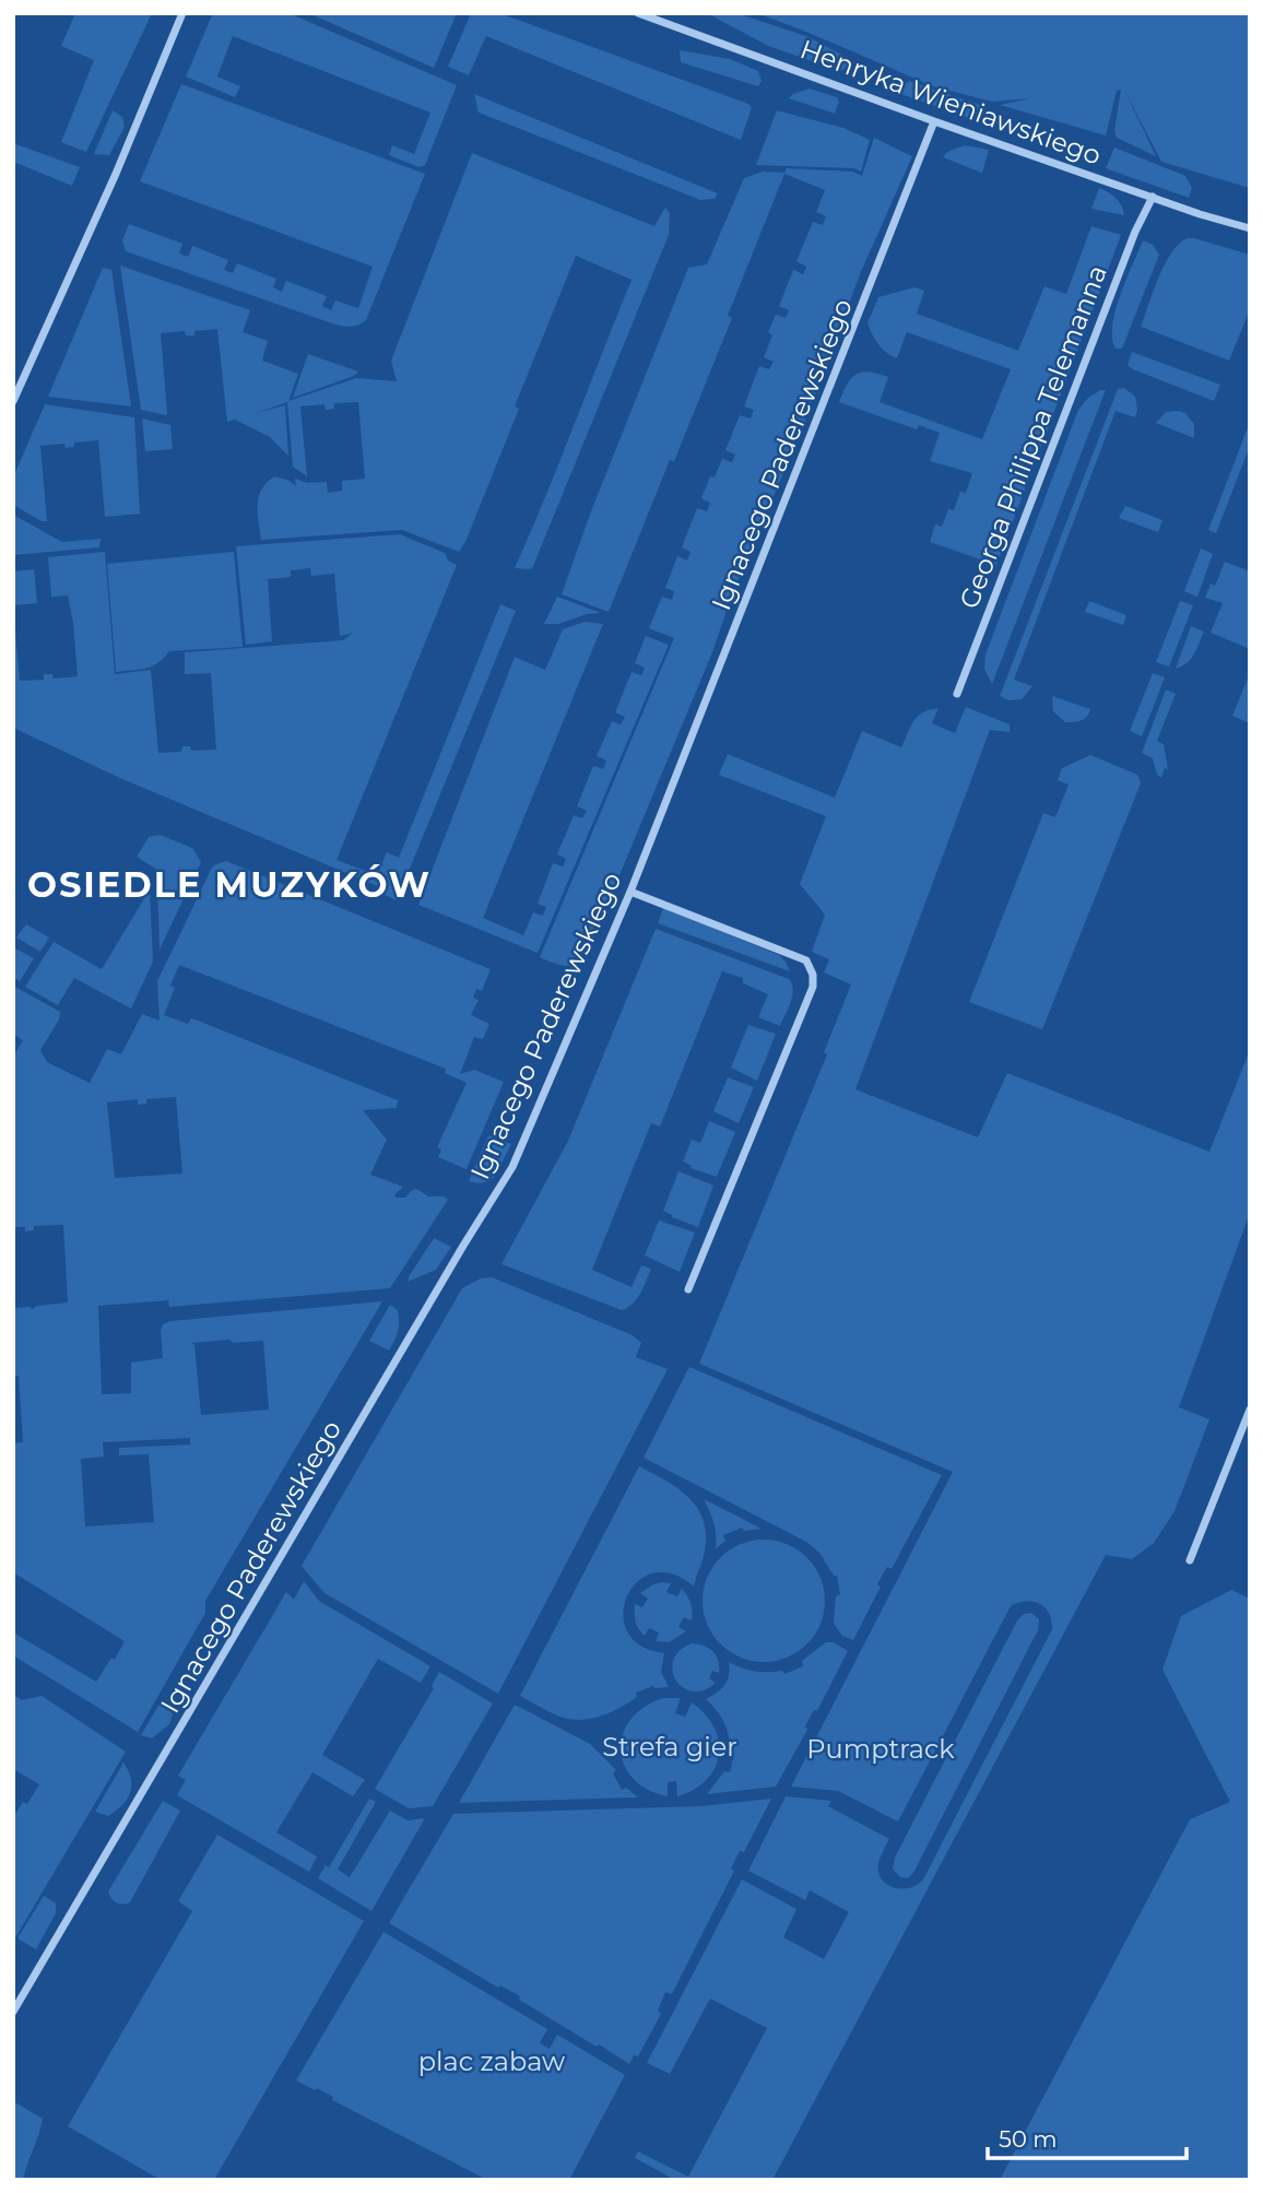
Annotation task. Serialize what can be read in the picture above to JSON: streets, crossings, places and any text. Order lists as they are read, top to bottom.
{
  "streets": {
    "street": ["Henryka Wieniawskiego", "Georga Philippa Telemanna", "Ignacego Paderewskiego"]
  },
  "crossings": [
    ["Henryka Wieniawskiego", "Georga Philippa Telemanna"],
    ["Henryka Wieniawskiego", "Ignacego Paderewskiego"]
  ],
  "districts": ["OSIEDLE MUZYKÓW"],
  "parks": ["Strefa gier", "Pumptrack", "plac zabaw"],
  "scale_bar": "50 m"
}
